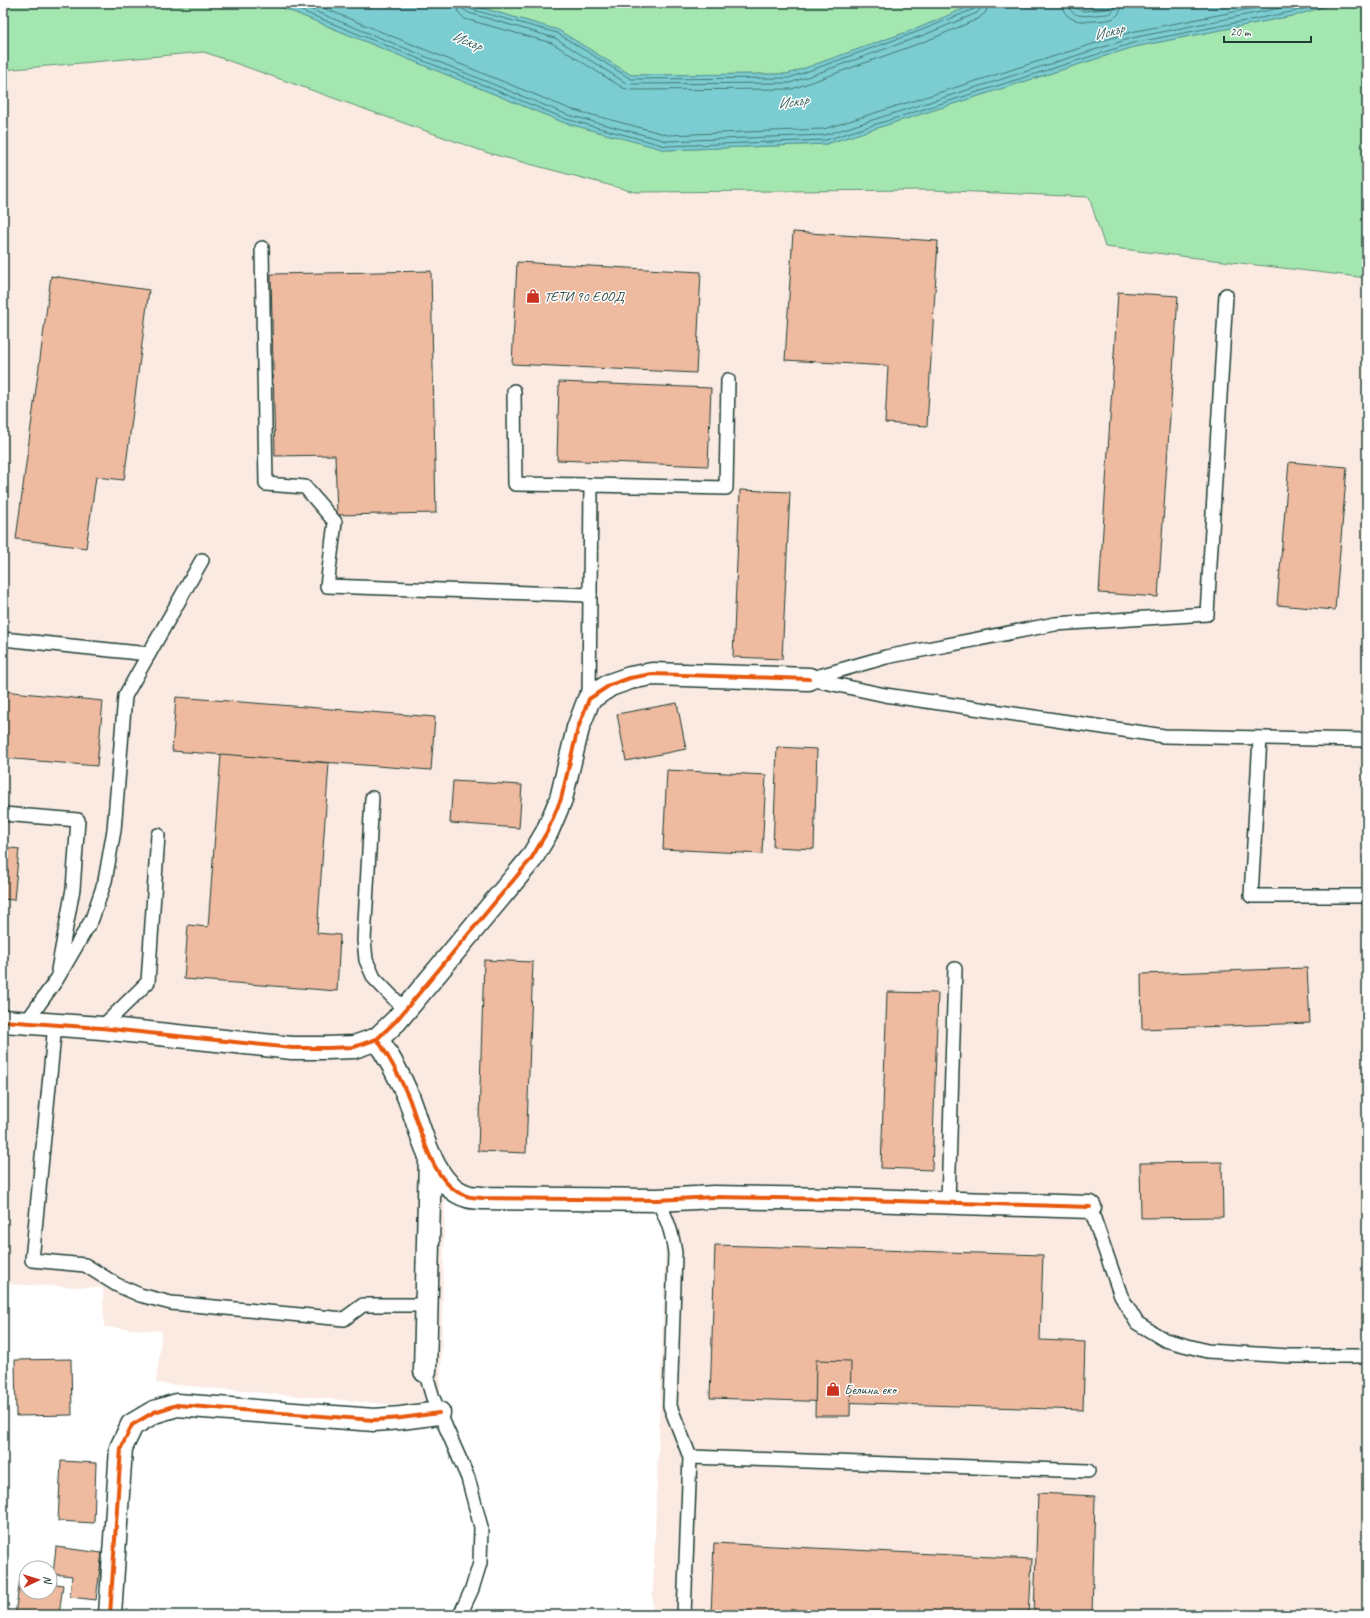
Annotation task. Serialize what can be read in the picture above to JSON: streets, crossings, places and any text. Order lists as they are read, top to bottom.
{
  "water": ["Искър"],
  "places": {
    "shop": ["ТЕТИ 90 ЕООД", "Белина еко"]
  },
  "scale_bar": "20 m",
  "north": "right"
}
